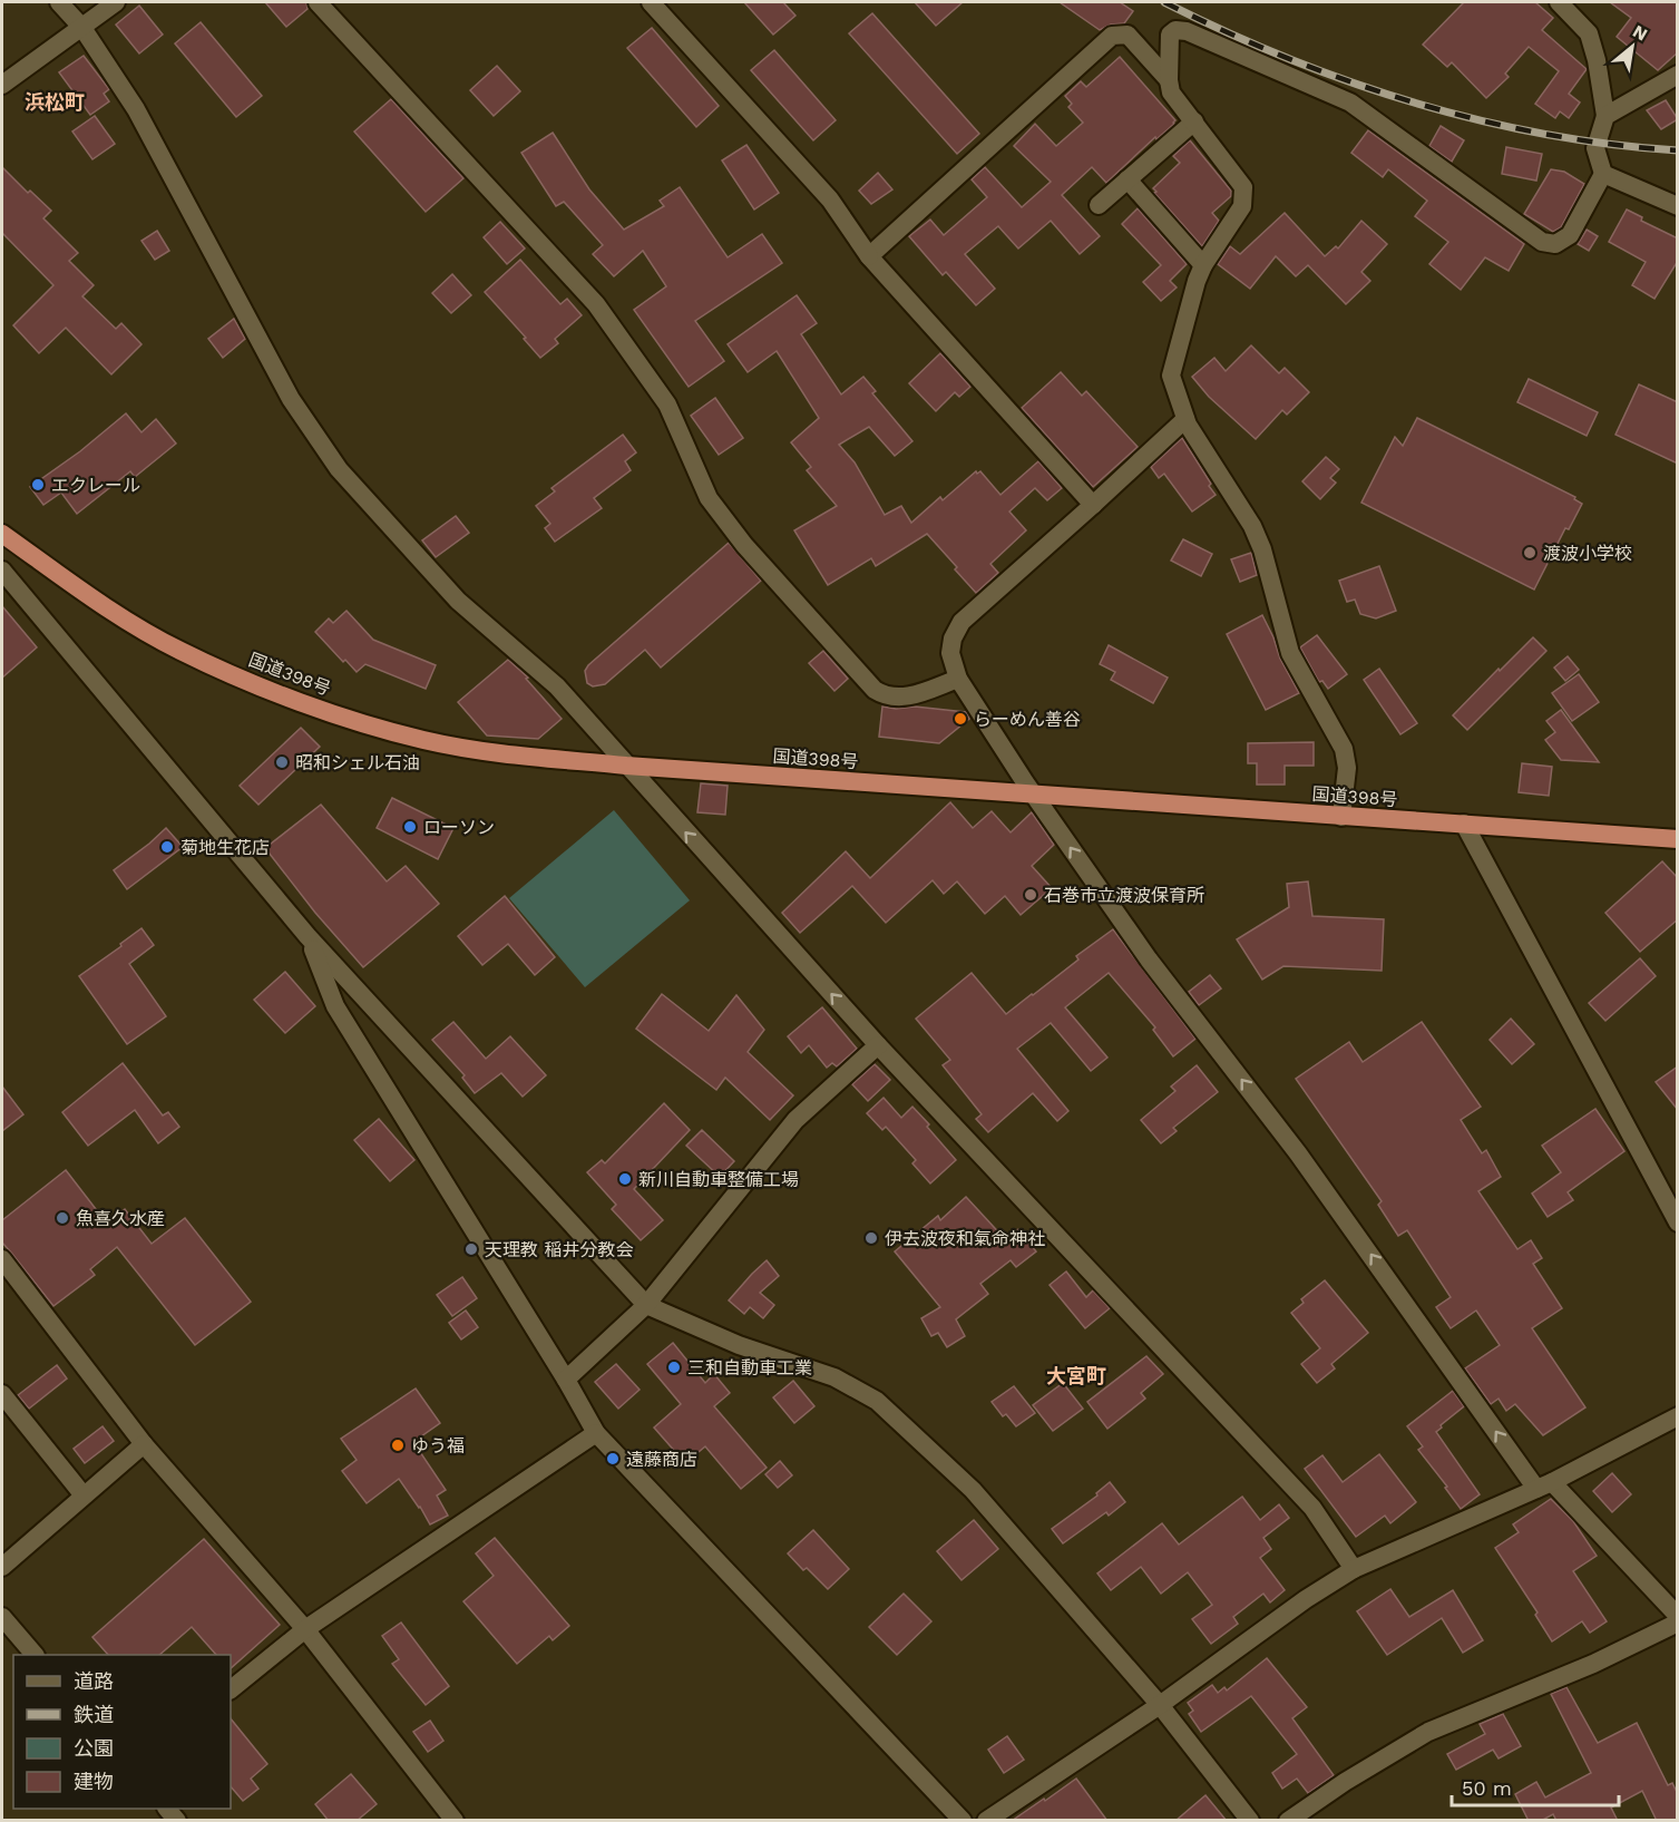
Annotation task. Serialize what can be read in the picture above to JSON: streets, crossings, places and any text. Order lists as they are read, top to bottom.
{
  "streets": {
    "highway": ["国道398号"]
  },
  "districts": ["浜松町", "大宮町"],
  "places": [
    "エクレール",
    "渡波小学校",
    "らーめん善谷",
    "昭和シェル石油",
    "ローソン",
    "菊地生花店",
    "石巻市立渡波保育所",
    "新川自動車整備工場",
    "魚喜久水産",
    "伊去波夜和氣命神社",
    "天理教 稲井分教会",
    "三和自動車工業",
    "ゆう福",
    "遠藤商店"
  ],
  "legend": [
    "道路",
    "鉄道",
    "公園",
    "建物"
  ],
  "scale_bar": "50 m",
  "north": "top right"
}
